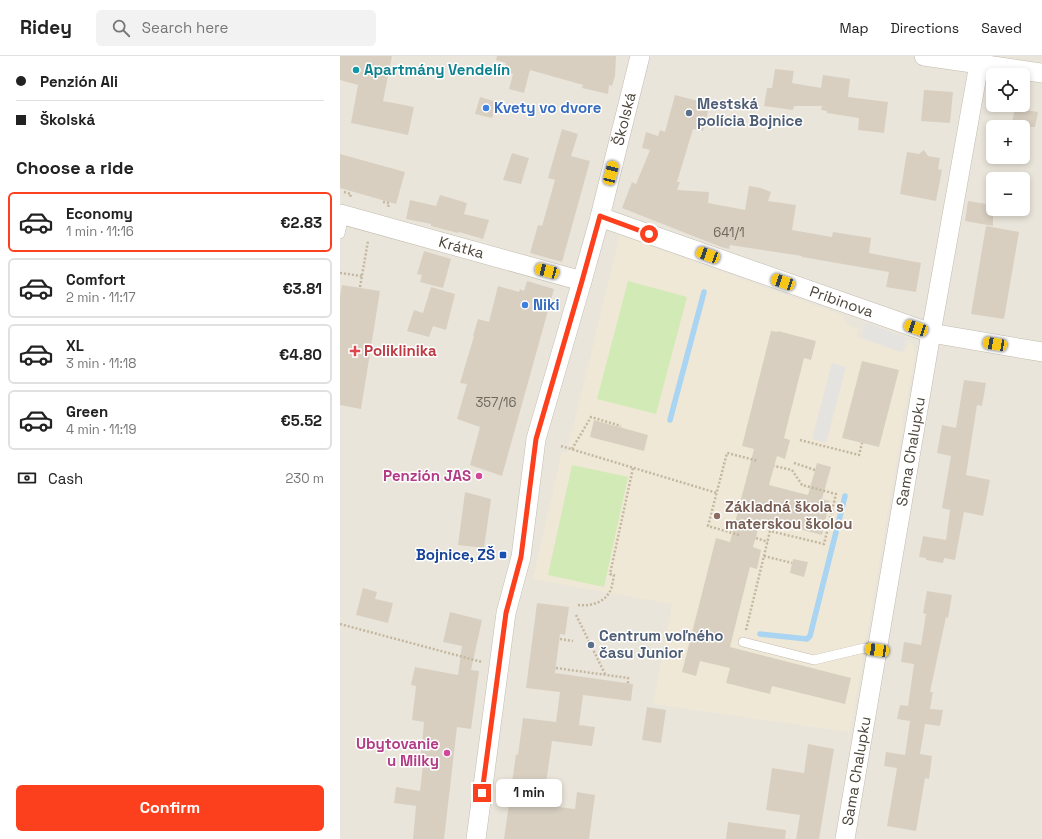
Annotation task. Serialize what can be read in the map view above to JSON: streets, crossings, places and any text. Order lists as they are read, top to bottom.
{
  "streets": {
    "street": [
      "Školská",
      "Krátka",
      "Pribinova",
      "Sama Chalupku"
    ]
  },
  "crossings": [
    ["Školská", "Krátka"],
    ["Školská", "Pribinova"],
    ["Pribinova", "Sama Chalupku"]
  ],
  "places": {
    "other": [
      "Apartmány Vendelín",
      "Kvety vo dvore",
      "Mestská polícia Bojnice",
      "Niki",
      "Penzión JAS",
      "Základná škola s materskou školou",
      "Centrum voľného času Junior",
      "Ubytovanie u Milky"
    ],
    "health": ["Poliklinika"],
    "transit": ["Bojnice, ZŠ"]
  },
  "house_numbers": ["641/1", "357/16"],
  "page": {
    "header": "Ridey",
    "search": "Search here",
    "nav": ["Map", "Directions", "Saved"],
    "banner": ["Penzión Ali", "Školská"],
    "map_buttons": ["+", "−"],
    "heading": "Choose a ride",
    "list": [
      {
        "name": "Economy",
        "note": "1 min · 11:16",
        "value": "€2.83"
      },
      {
        "name": "Comfort",
        "note": "2 min · 11:17",
        "value": "€3.81"
      },
      {
        "name": "XL",
        "note": "3 min · 11:18",
        "value": "€4.80"
      },
      {
        "name": "Green",
        "note": "4 min · 11:19",
        "value": "€5.52"
      }
    ],
    "pay": ["Cash", "230 m"],
    "buttons": "Confirm",
    "bubble": "1 min"
  }
}
